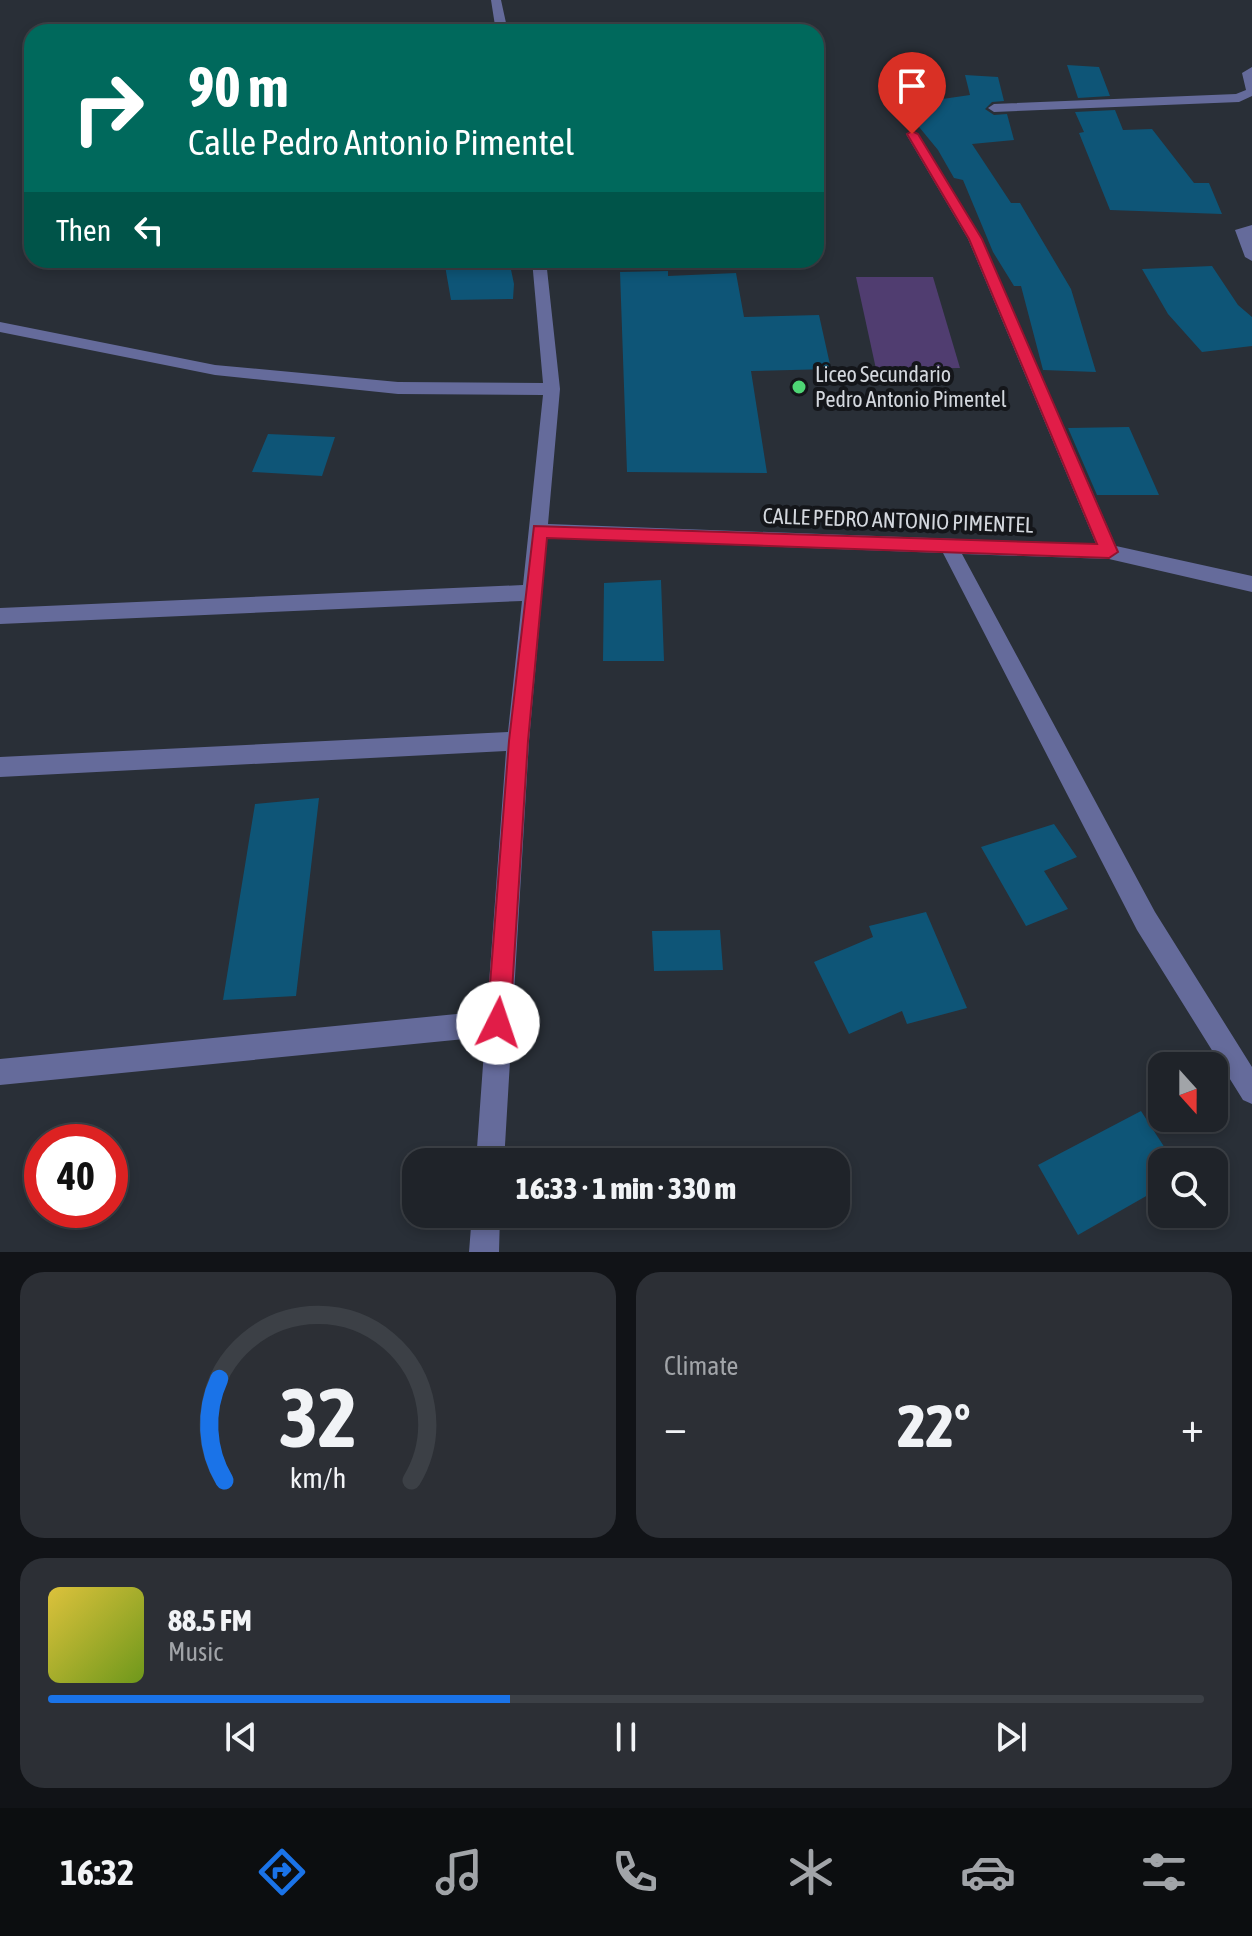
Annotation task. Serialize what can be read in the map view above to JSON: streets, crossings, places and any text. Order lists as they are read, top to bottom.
{
  "streets": {
    "street": ["CALLE PEDRO ANTONIO PIMENTEL"]
  },
  "places": ["Liceo Secundario Pedro Antonio Pimentel"],
  "north": "bottom",
  "page": {
    "turn": ["90 m", "Calle Pedro Antonio Pimentel"],
    "then": "Then",
    "limit": "40",
    "trip": "16:33 · 1 min · 330 m",
    "tile": "Climate",
    "heat": ["−", "22°", "+"],
    "song": ["88.5 FM", "Music"],
    "tabs": "16:32",
    "gauge": ["32", "km/h"]
  }
}
